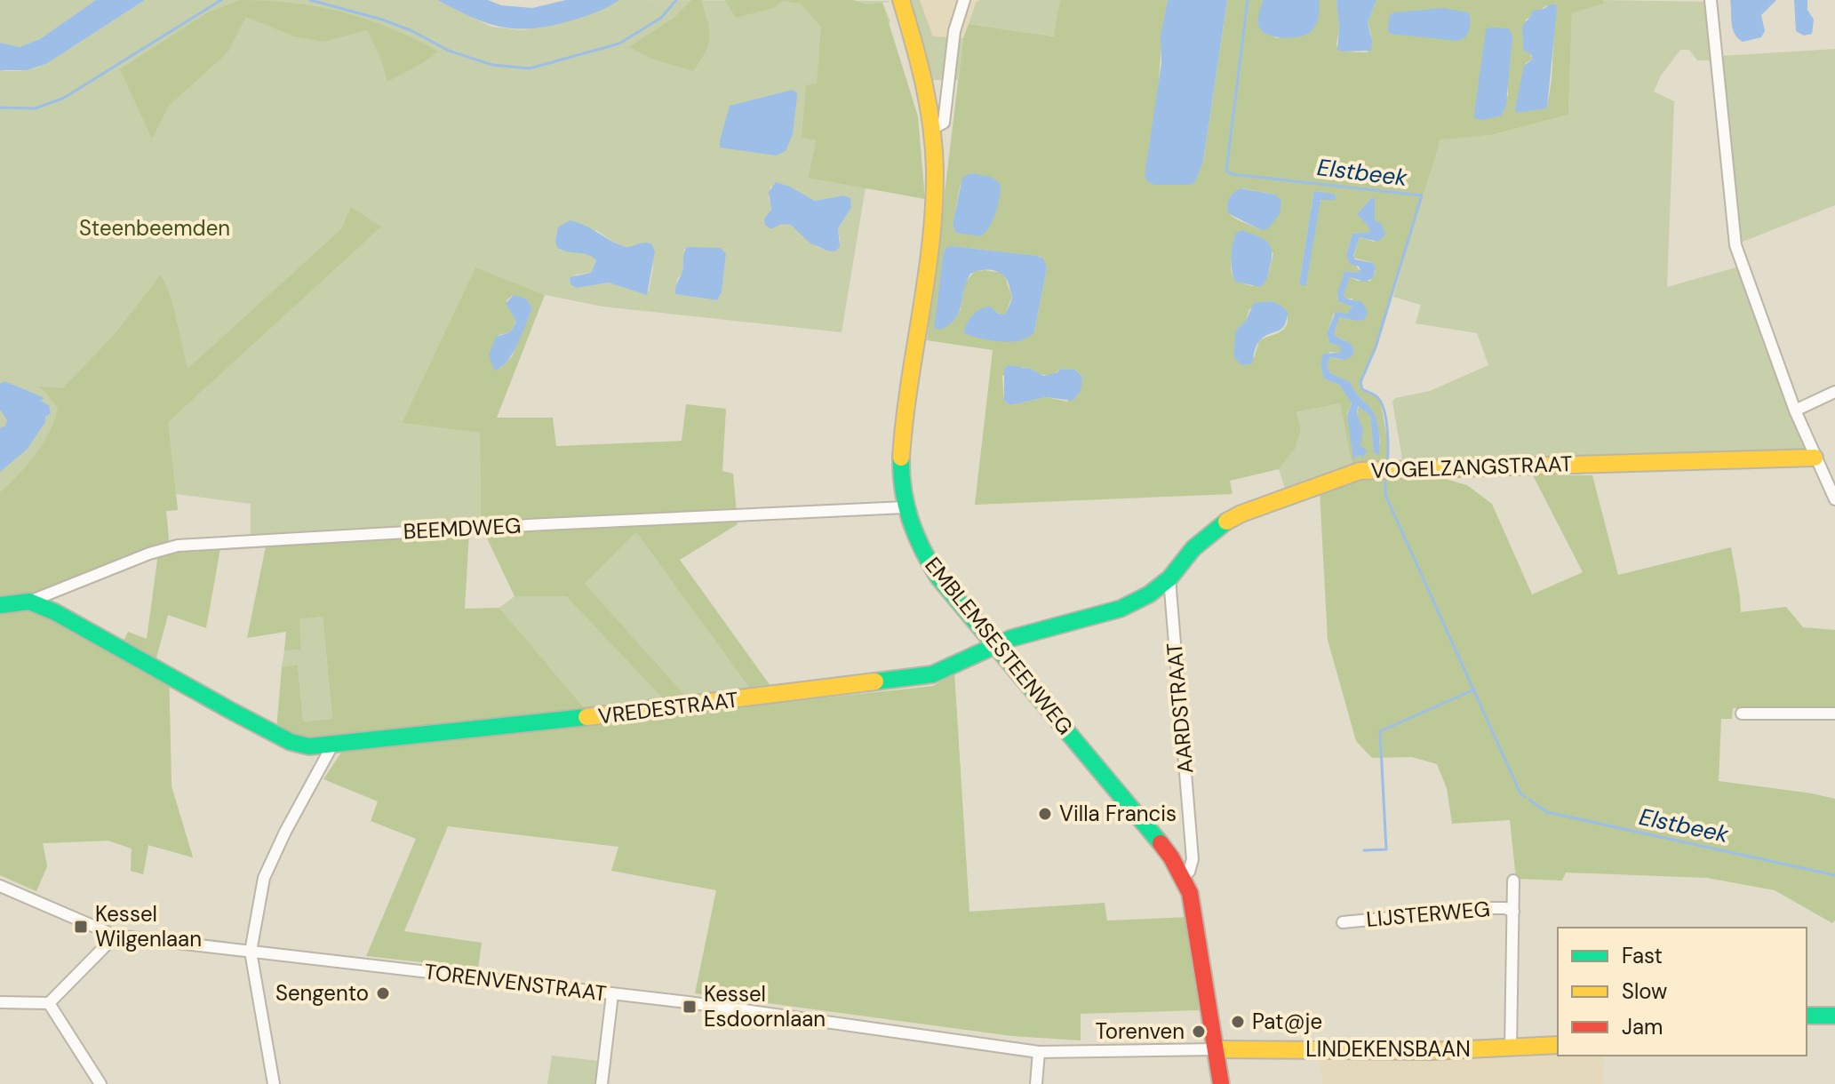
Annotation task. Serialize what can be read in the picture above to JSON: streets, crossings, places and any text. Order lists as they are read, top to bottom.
{
  "streets": {
    "street": [
      "VOGELZANGSTRAAT",
      "BEEMDWEG",
      "EMBLEMSESTEENWEG",
      "VREDESTRAAT",
      "AARDSTRAAT",
      "LIJSTERWEG",
      "TORENVENSTRAAT",
      "LINDEKENSBAAN"
    ]
  },
  "crossings": [
    ["VOGELZANGSTRAAT", "EMBLEMSESTEENWEG"],
    ["VOGELZANGSTRAAT", "VREDESTRAAT"],
    ["VOGELZANGSTRAAT", "AARDSTRAAT"],
    ["BEEMDWEG", "EMBLEMSESTEENWEG"],
    ["BEEMDWEG", "VREDESTRAAT"],
    ["EMBLEMSESTEENWEG", "VREDESTRAAT"],
    ["EMBLEMSESTEENWEG", "AARDSTRAAT"],
    ["EMBLEMSESTEENWEG", "TORENVENSTRAAT"],
    ["EMBLEMSESTEENWEG", "LINDEKENSBAAN"],
    ["LIJSTERWEG", "LINDEKENSBAAN"],
    ["TORENVENSTRAAT", "LINDEKENSBAAN"]
  ],
  "water": ["Elstbeek"],
  "parks": ["Steenbeemden"],
  "places": {
    "other": [
      "Villa Francis",
      "Sengento",
      "Pat@je",
      "Torenven"
    ],
    "transit": ["Kessel Wilgenlaan", "Kessel Esdoornlaan"]
  },
  "legend": ["Fast", "Slow", "Jam"]
}
